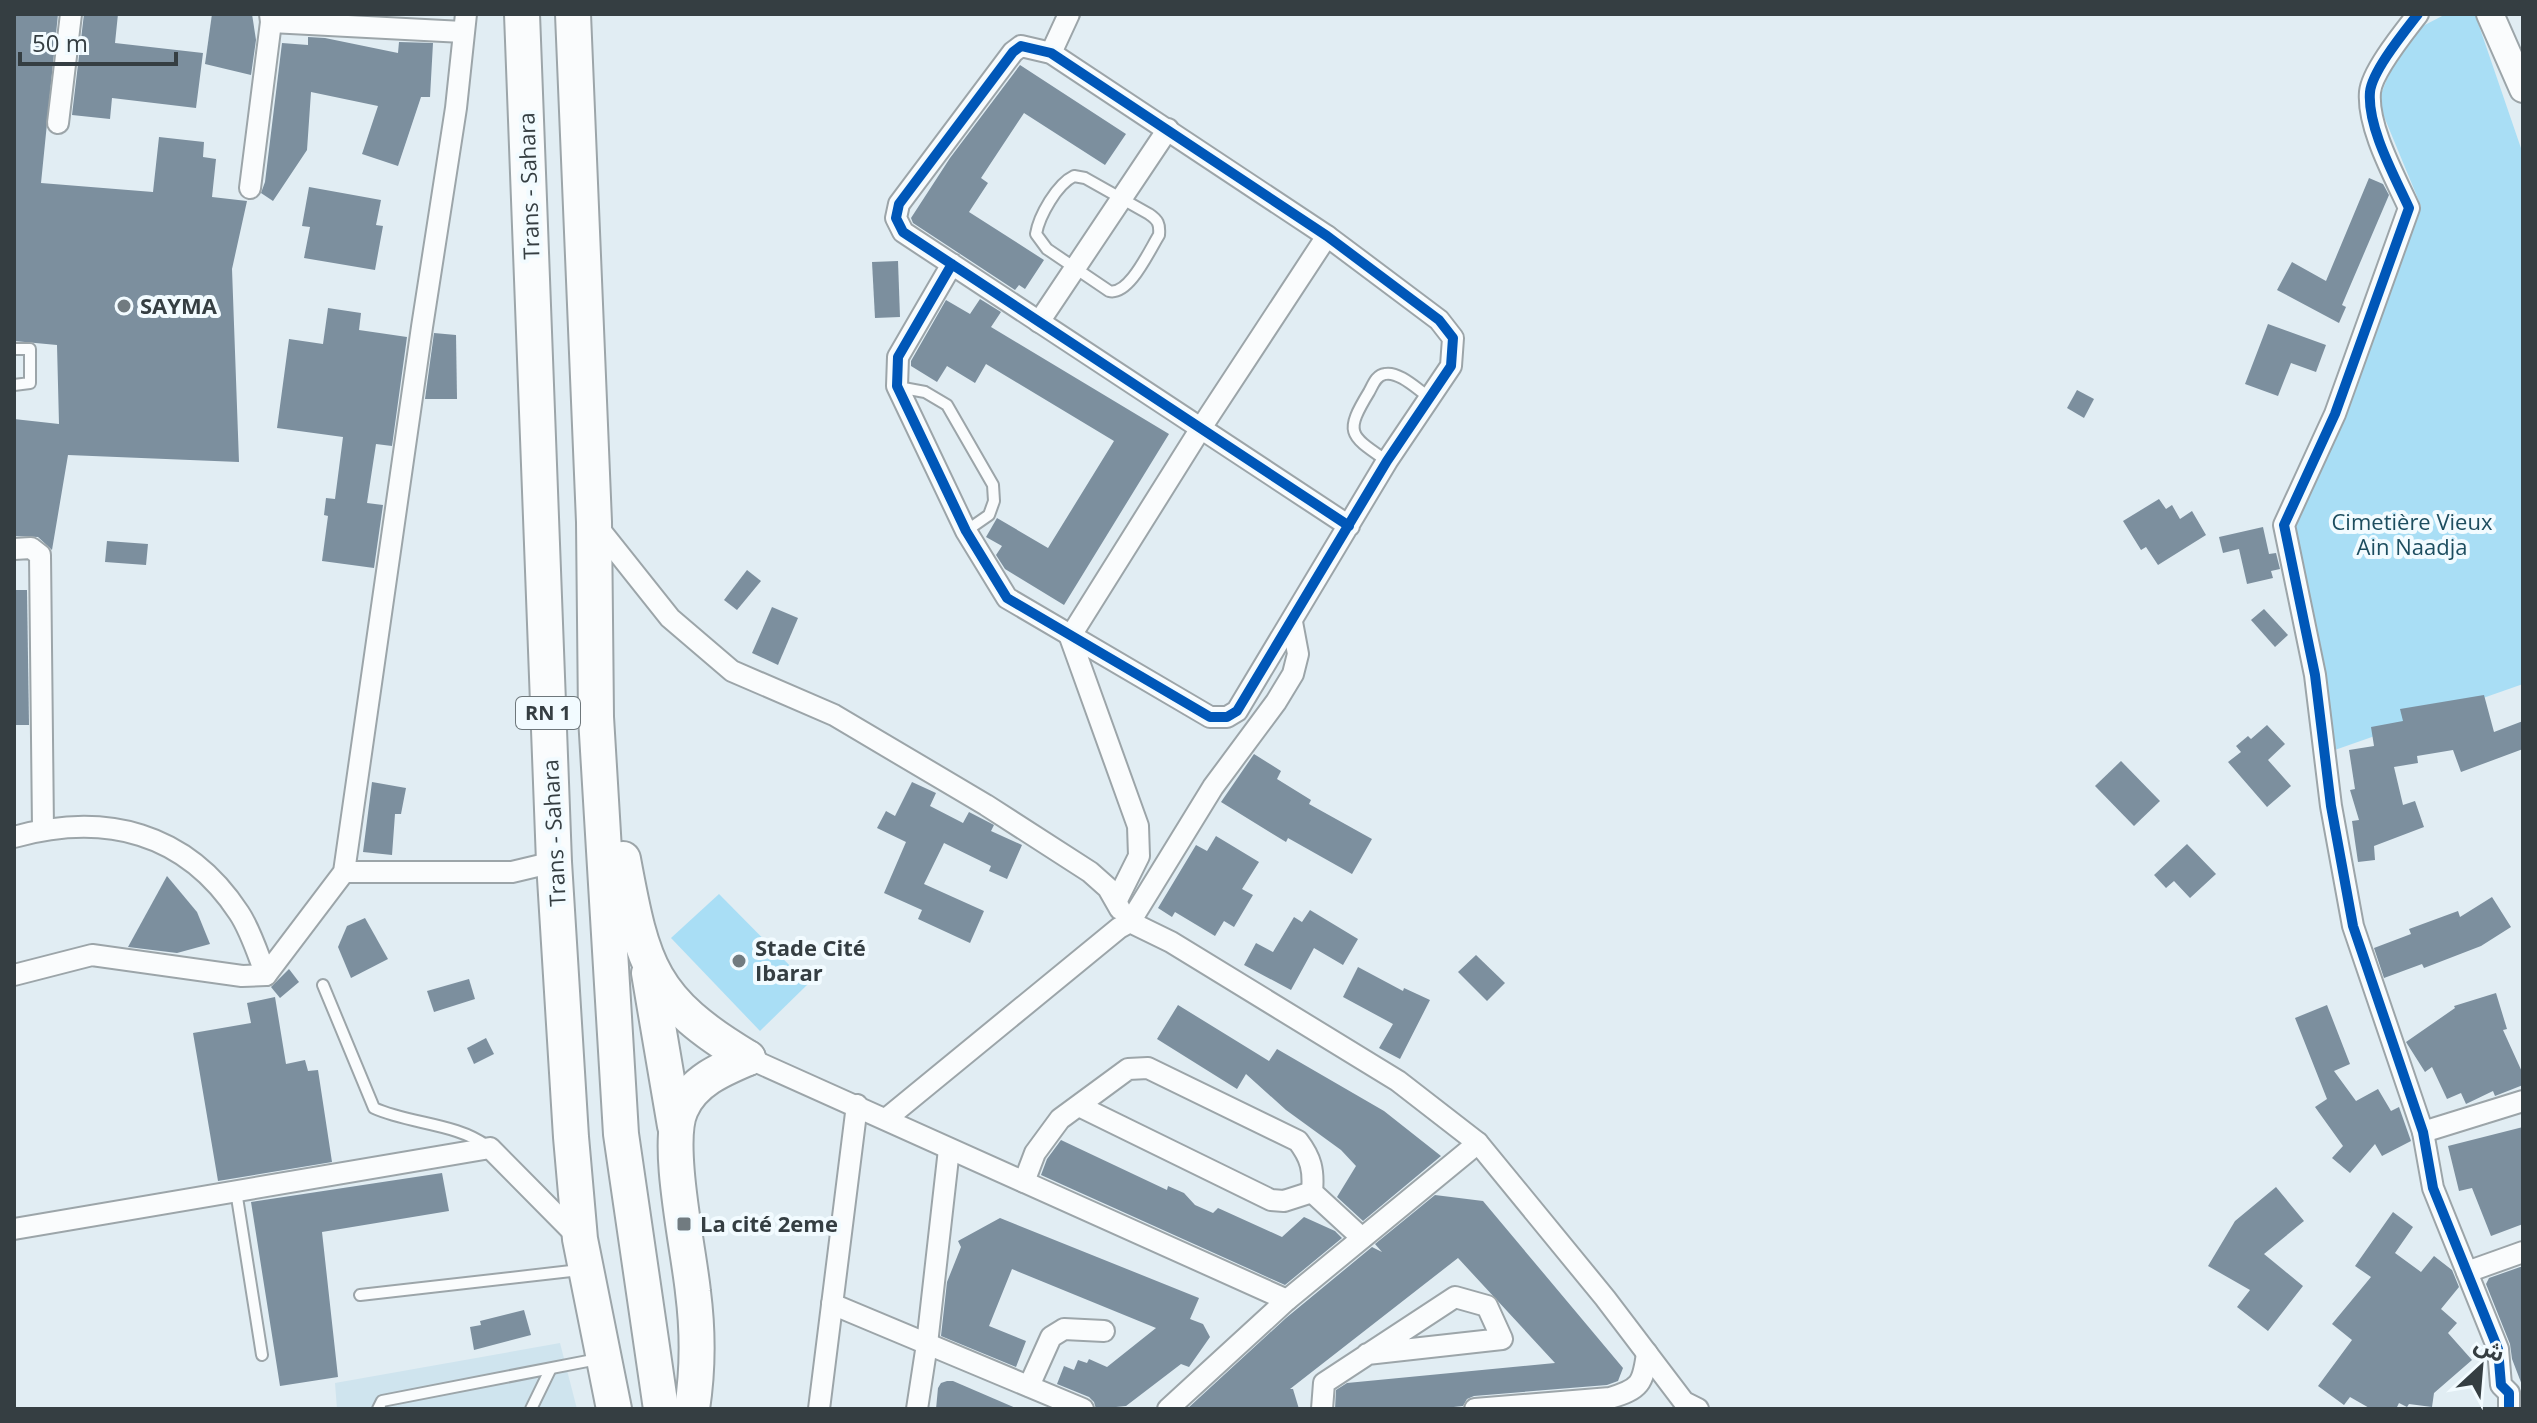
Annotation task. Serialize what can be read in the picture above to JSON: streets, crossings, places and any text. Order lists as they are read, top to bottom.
{
  "streets": {
    "highway": ["Trans - Sahara", "RN 1"]
  },
  "parks": ["Cimetière Vieux Ain Naadja"],
  "places": {
    "other": ["SAYMA", "Stade Cité Ibarar"],
    "transit": ["La cité 2eme"]
  },
  "scale_bar": "50 m",
  "north": "top right"
}
